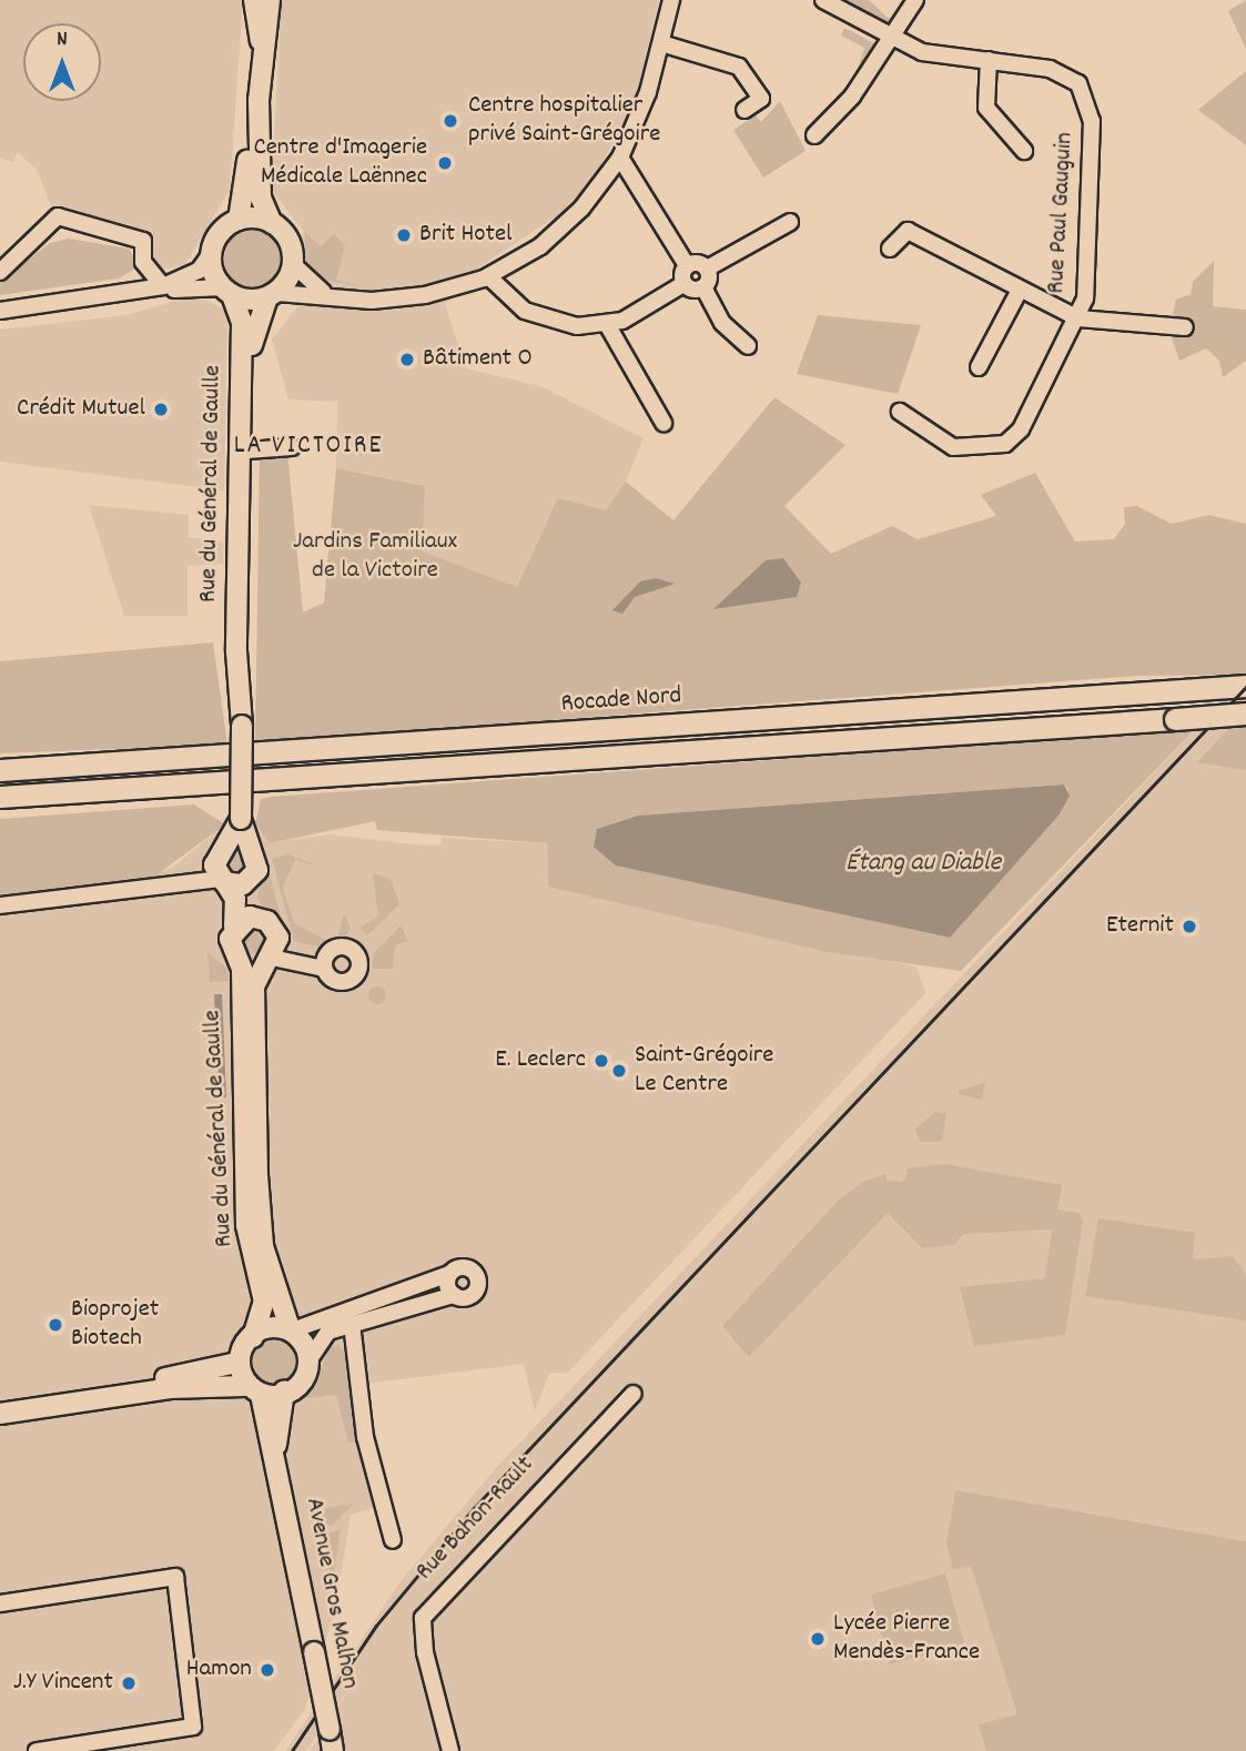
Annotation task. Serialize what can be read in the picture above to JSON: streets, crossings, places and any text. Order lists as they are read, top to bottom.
{
  "streets": {
    "highway": ["Rocade Nord"],
    "main road": ["Rue du Général de Gaulle", "Avenue Gros Malhon"],
    "street": ["Rue Paul Gauguin", "Rue Bahon-Rault"]
  },
  "crossings": [
    ["Rue du Général de Gaulle", "Avenue Gros Malhon"]
  ],
  "districts": ["LA VICTOIRE"],
  "water": ["Étang au Diable"],
  "parks": ["Jardins Familiaux de la Victoire"],
  "places": [
    "Centre hospitalier privé Saint-Grégoire",
    "Centre d'Imagerie Médicale Laënnec",
    "Brit Hotel",
    "Bâtiment O",
    "Crédit Mutuel",
    "Eternit",
    "E. Leclerc",
    "Saint-Grégoire Le Centre",
    "Bioprojet Biotech",
    "Lycée Pierre Mendès-France",
    "Hamon",
    "J.Y Vincent"
  ],
  "north": "top"
}
